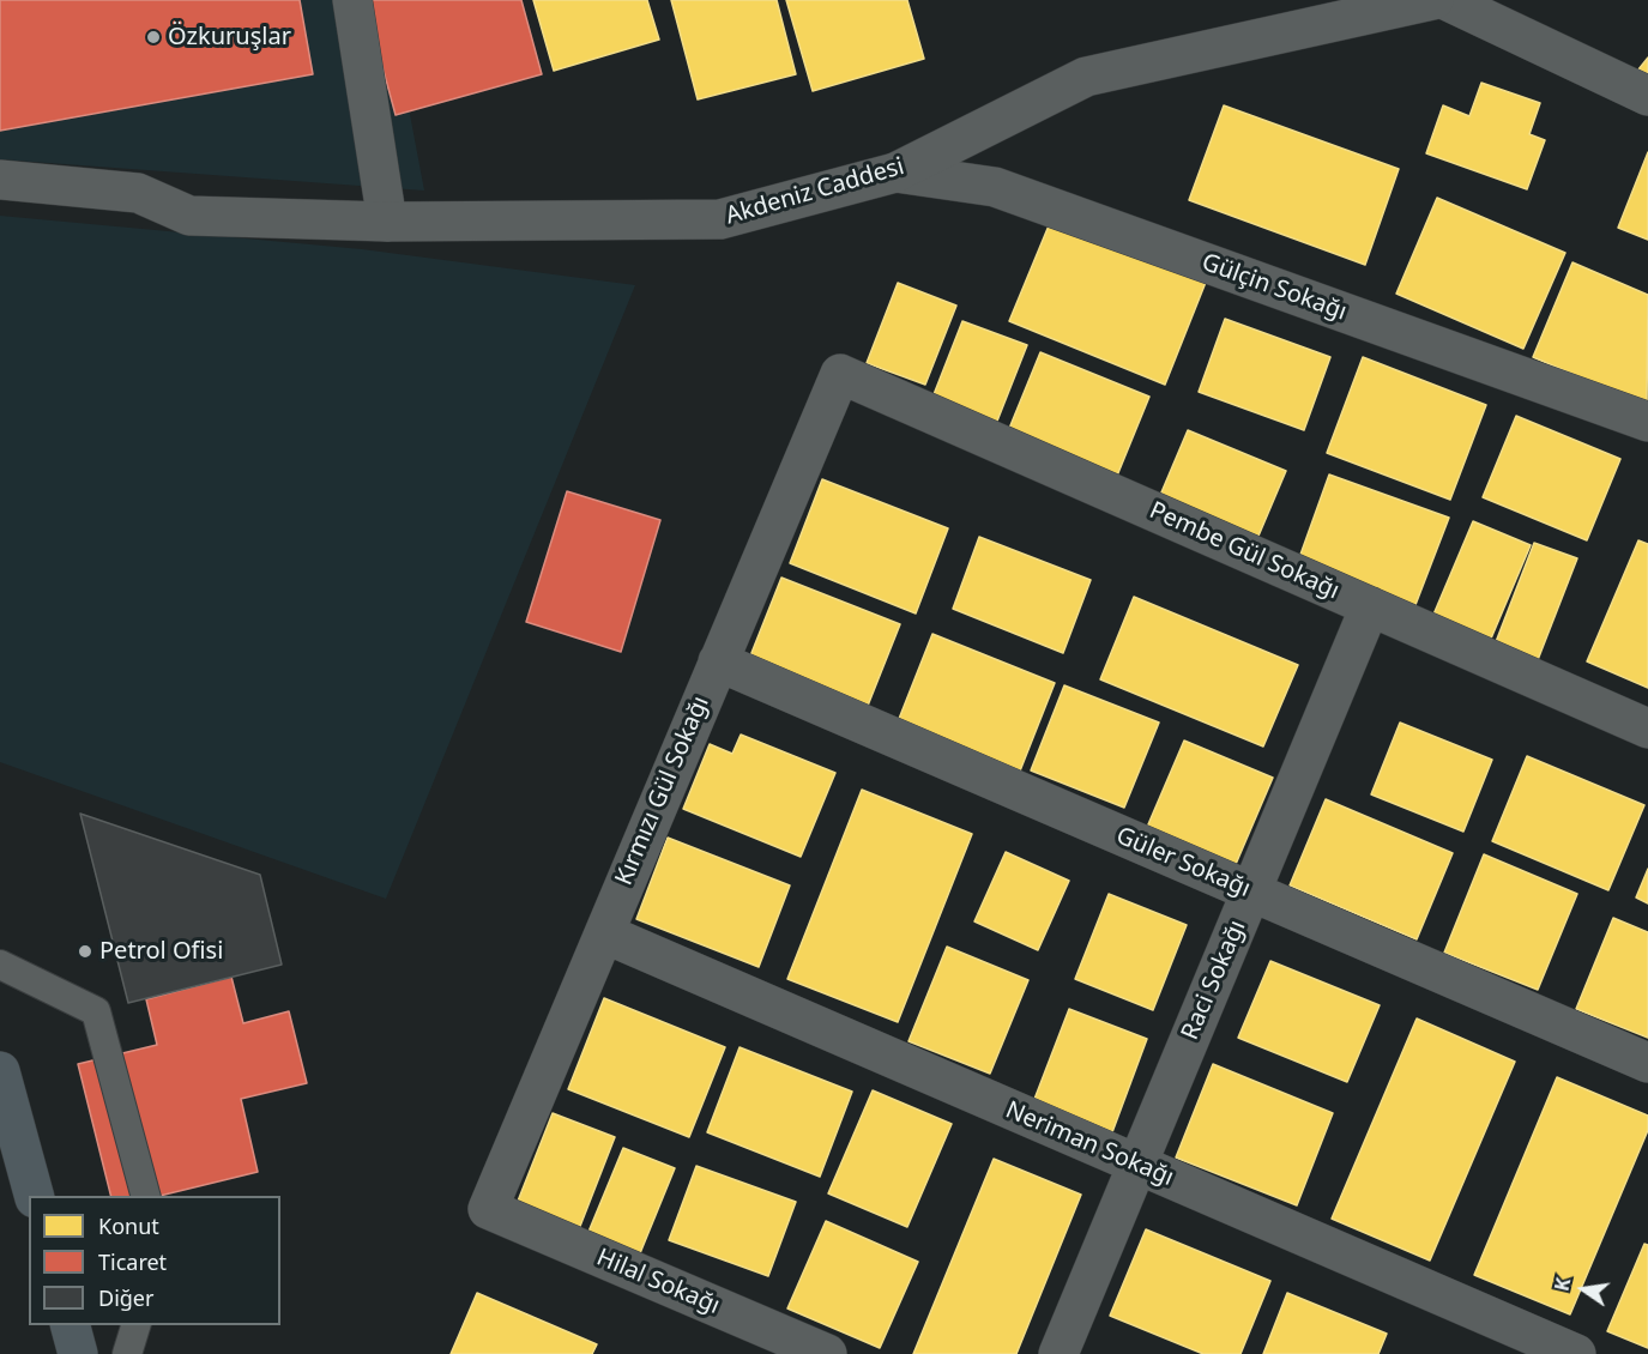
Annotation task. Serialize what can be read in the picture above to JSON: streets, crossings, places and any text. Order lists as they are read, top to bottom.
{
  "streets": {
    "street": [
      "Akdeniz Caddesi",
      "Gülçin Sokağı",
      "Pembe Gül Sokağı",
      "Kırmızı Gül Sokağı",
      "Güler Sokağı",
      "Raci Sokağı",
      "Neriman Sokağı",
      "Hilal Sokağı"
    ]
  },
  "crossings": [
    ["Akdeniz Caddesi", "Gülçin Sokağı"],
    ["Pembe Gül Sokağı", "Kırmızı Gül Sokağı"],
    ["Pembe Gül Sokağı", "Raci Sokağı"],
    ["Kırmızı Gül Sokağı", "Güler Sokağı"],
    ["Kırmızı Gül Sokağı", "Neriman Sokağı"],
    ["Kırmızı Gül Sokağı", "Hilal Sokağı"],
    ["Güler Sokağı", "Raci Sokağı"],
    ["Raci Sokağı", "Neriman Sokağı"]
  ],
  "places": ["Özkuruşlar", "Petrol Ofisi"],
  "legend": ["Konut", "Ticaret", "Diğer"],
  "north": "left"
}
